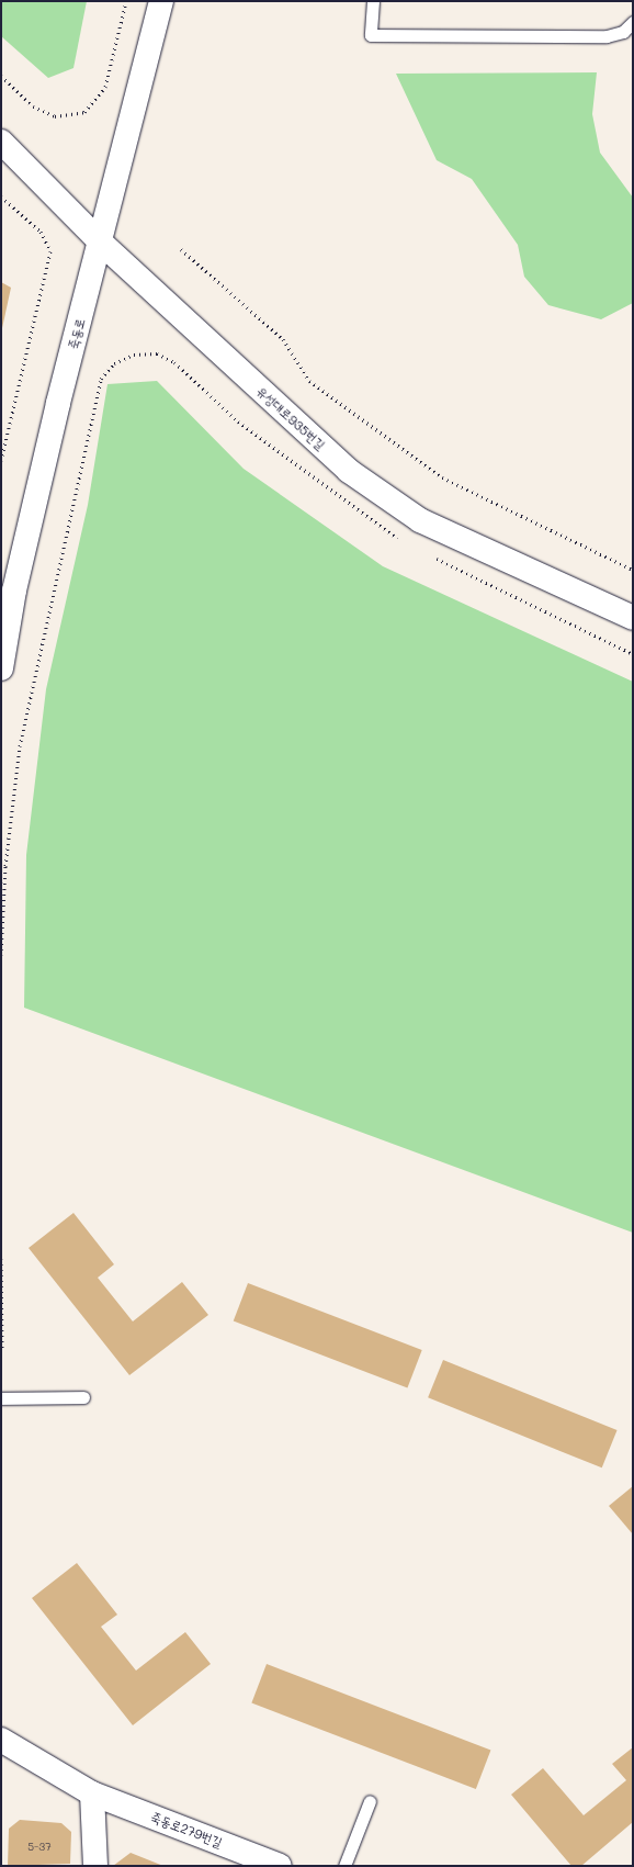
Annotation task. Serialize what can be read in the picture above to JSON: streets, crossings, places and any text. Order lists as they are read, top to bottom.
{
  "streets": {
    "street": ["죽동로", "유성대로935번길", "죽동로279번길"]
  },
  "crossings": [
    ["죽동로", "유성대로935번길"]
  ],
  "house_numbers": ["5-37"]
}
